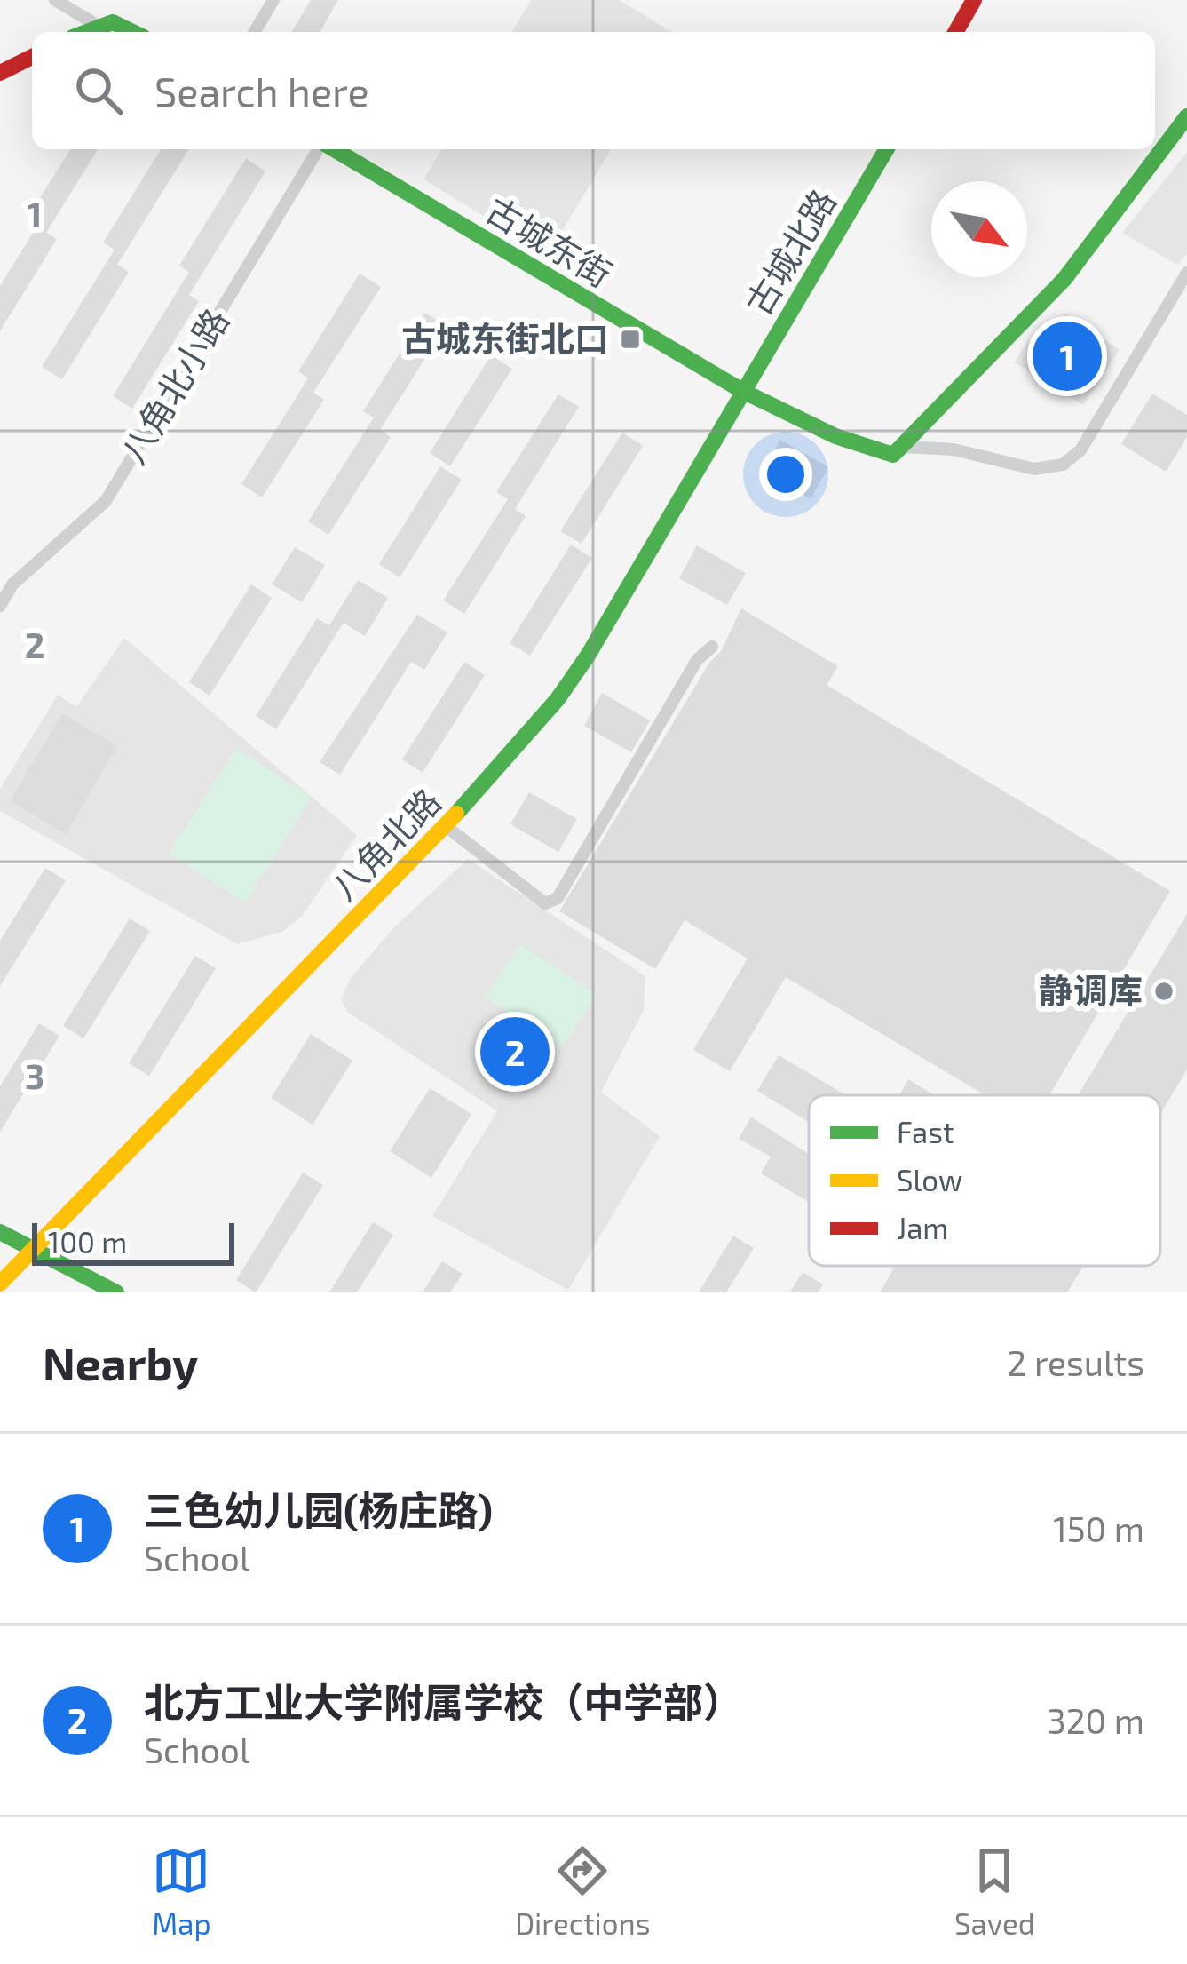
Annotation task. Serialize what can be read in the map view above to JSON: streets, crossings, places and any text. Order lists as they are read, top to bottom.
{
  "streets": {
    "street": [
      "古城东街",
      "古城北路",
      "八角北小路",
      "八角北路"
    ]
  },
  "crossings": [
    ["古城东街", "古城北路"],
    ["古城东街", "八角北路"],
    ["古城北路", "八角北路"]
  ],
  "places": {
    "transit": ["古城东街北口"],
    "other": ["静调库"]
  },
  "legend": ["Fast", "Slow", "Jam"],
  "scale_bar": "100 m",
  "north": "bottom right",
  "page": {
    "search": "Search here",
    "pins": ["1", "2"],
    "scale": "100 m",
    "heading": ["Nearby", "2 results"],
    "list": [
      {
        "mark": "1",
        "name": "三色幼儿园(杨庄路)",
        "note": "School",
        "value": "150 m"
      },
      {
        "mark": "2",
        "name": "北方工业大学附属学校（中学部）",
        "note": "School",
        "value": "320 m"
      }
    ],
    "nav": ["Map", "Directions", "Saved"]
  },
  "grid": {
    "rows": ["1", "2", "3"]
  }
}
